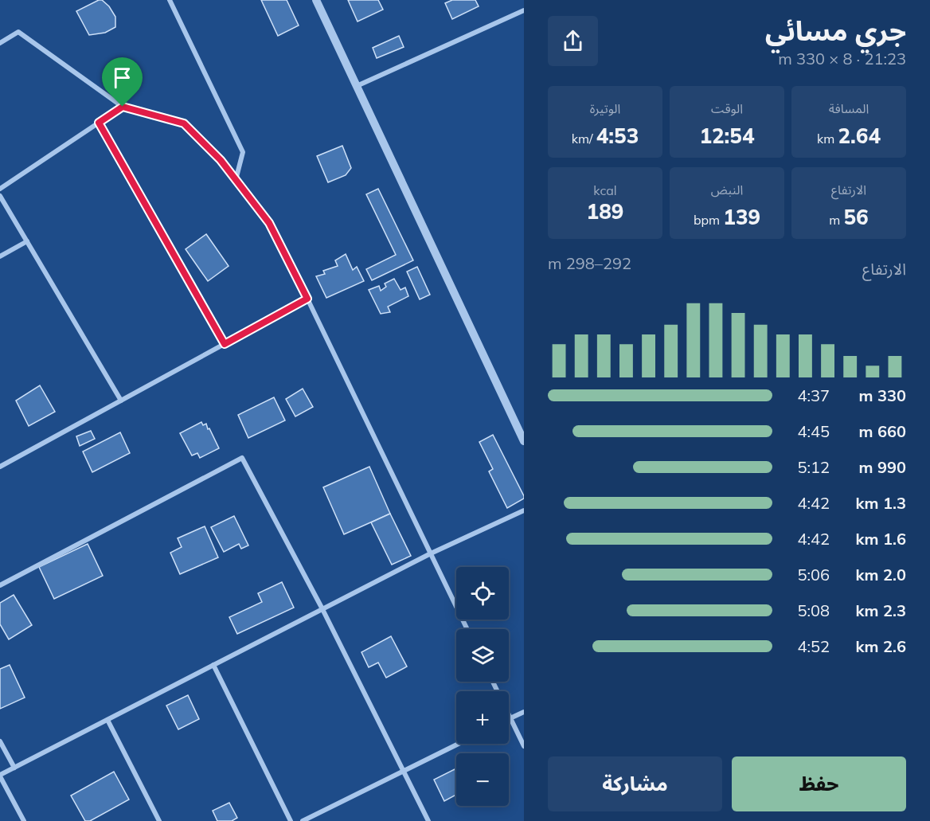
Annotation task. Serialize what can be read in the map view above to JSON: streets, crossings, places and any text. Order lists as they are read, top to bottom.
{
  "page": {
    "heading": ["جري مسائي", "21:23 · 8 × 330 m"],
    "stats": [
      ["المسافة", "2.64 km"],
      ["الوقت", "12:54"],
      ["الوتيرة", "4:53 /km"],
      ["الارتفاع", "56 m"],
      ["النبض", "139 bpm"],
      ["kcal", "189"]
    ],
    "chart": ["الارتفاع", "292–298 m"],
    "list": [
      {
        "name": "330 m",
        "note": "4:37"
      },
      {
        "name": "660 m",
        "note": "4:45"
      },
      {
        "name": "990 m",
        "note": "5:12"
      },
      {
        "name": "1.3 km",
        "note": "4:42"
      },
      {
        "name": "1.6 km",
        "note": "4:42"
      },
      {
        "name": "2.0 km",
        "note": "5:06"
      },
      {
        "name": "2.3 km",
        "note": "5:08"
      },
      {
        "name": "2.6 km",
        "note": "4:52"
      }
    ],
    "map_buttons": ["+", "−"],
    "buttons": ["حفظ", "مشاركة"]
  }
}
